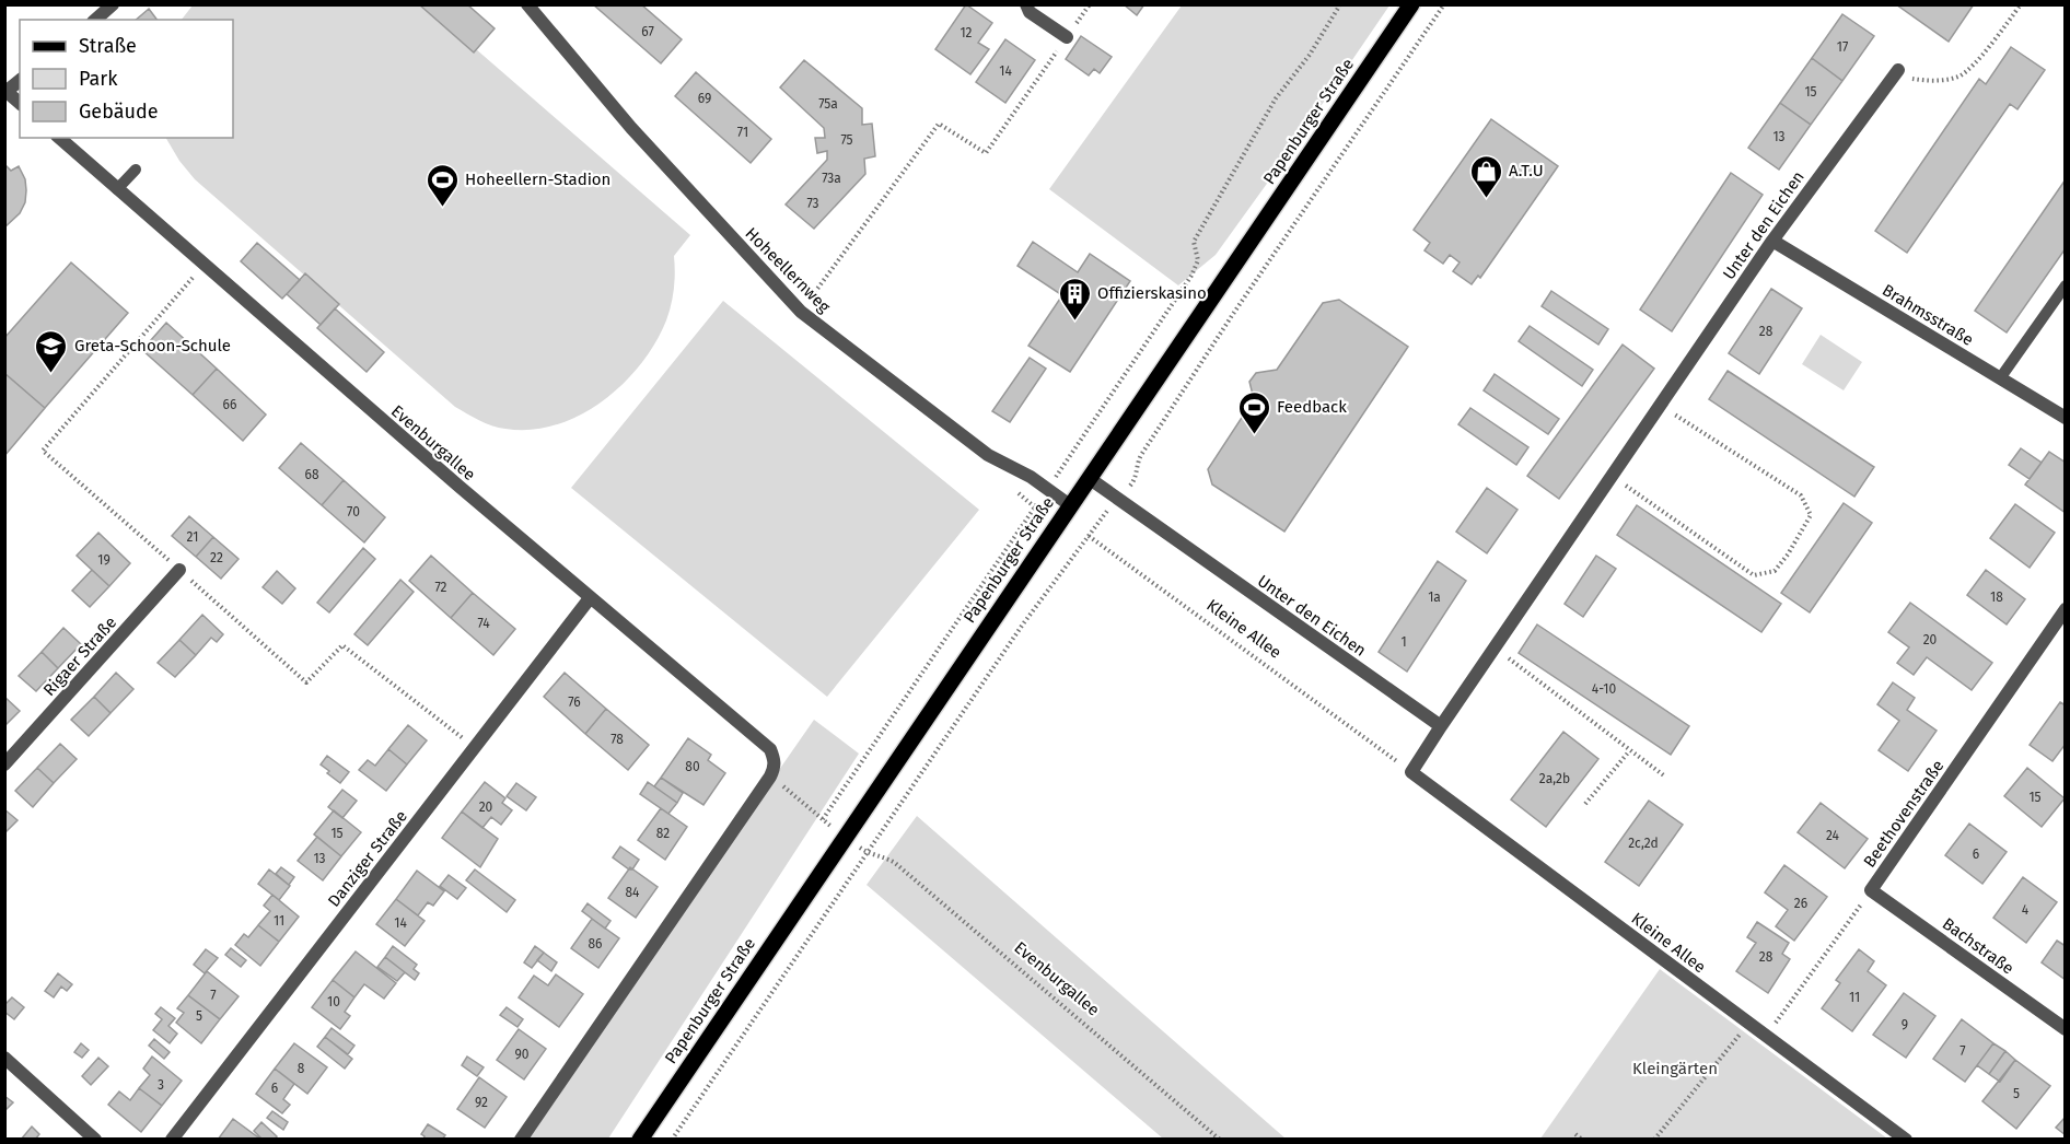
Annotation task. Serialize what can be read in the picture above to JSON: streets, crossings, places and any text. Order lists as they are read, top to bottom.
{
  "streets": {
    "main road": ["Papenburger Straße"],
    "street": [
      "Unter den Eichen",
      "Hoheellernweg",
      "Brahmsstraße",
      "Evenburgallee",
      "Kleine Allee",
      "Rigaer Straße",
      "Beethovenstraße",
      "Danziger Straße",
      "Bachstraße"
    ]
  },
  "crossings": [
    ["Papenburger Straße", "Unter den Eichen"],
    ["Papenburger Straße", "Hoheellernweg"],
    ["Unter den Eichen", "Brahmsstraße"],
    ["Evenburgallee", "Kleine Allee"],
    ["Evenburgallee", "Danziger Straße"],
    ["Kleine Allee", "Beethovenstraße"],
    ["Beethovenstraße", "Bachstraße"]
  ],
  "parks": ["Kleingärten"],
  "places": {
    "shop": ["A.T.U"],
    "sports": ["Hoheellern-Stadion", "Feedback"],
    "building": ["Offizierskasino"],
    "school or university": ["Greta-Schoon-Schule"]
  },
  "house_numbers": [
    "67",
    "12",
    "17",
    "14",
    "15",
    "69",
    "75a",
    "71",
    "13",
    "75",
    "73a",
    "73",
    "28",
    "66",
    "68",
    "70",
    "21",
    "22",
    "19",
    "72",
    "1a",
    "18",
    "74",
    "20",
    "1",
    "4-10",
    "76",
    "78",
    "80",
    "2a,2b",
    "15",
    "20",
    "15",
    "82",
    "24",
    "2c,2d",
    "6",
    "13",
    "84",
    "26",
    "4",
    "11",
    "14",
    "86",
    "28",
    "7",
    "11",
    "10",
    "5",
    "9",
    "7",
    "90",
    "8",
    "3",
    "6",
    "5",
    "92"
  ],
  "legend": ["Straße", "Park", "Gebäude"]
}
